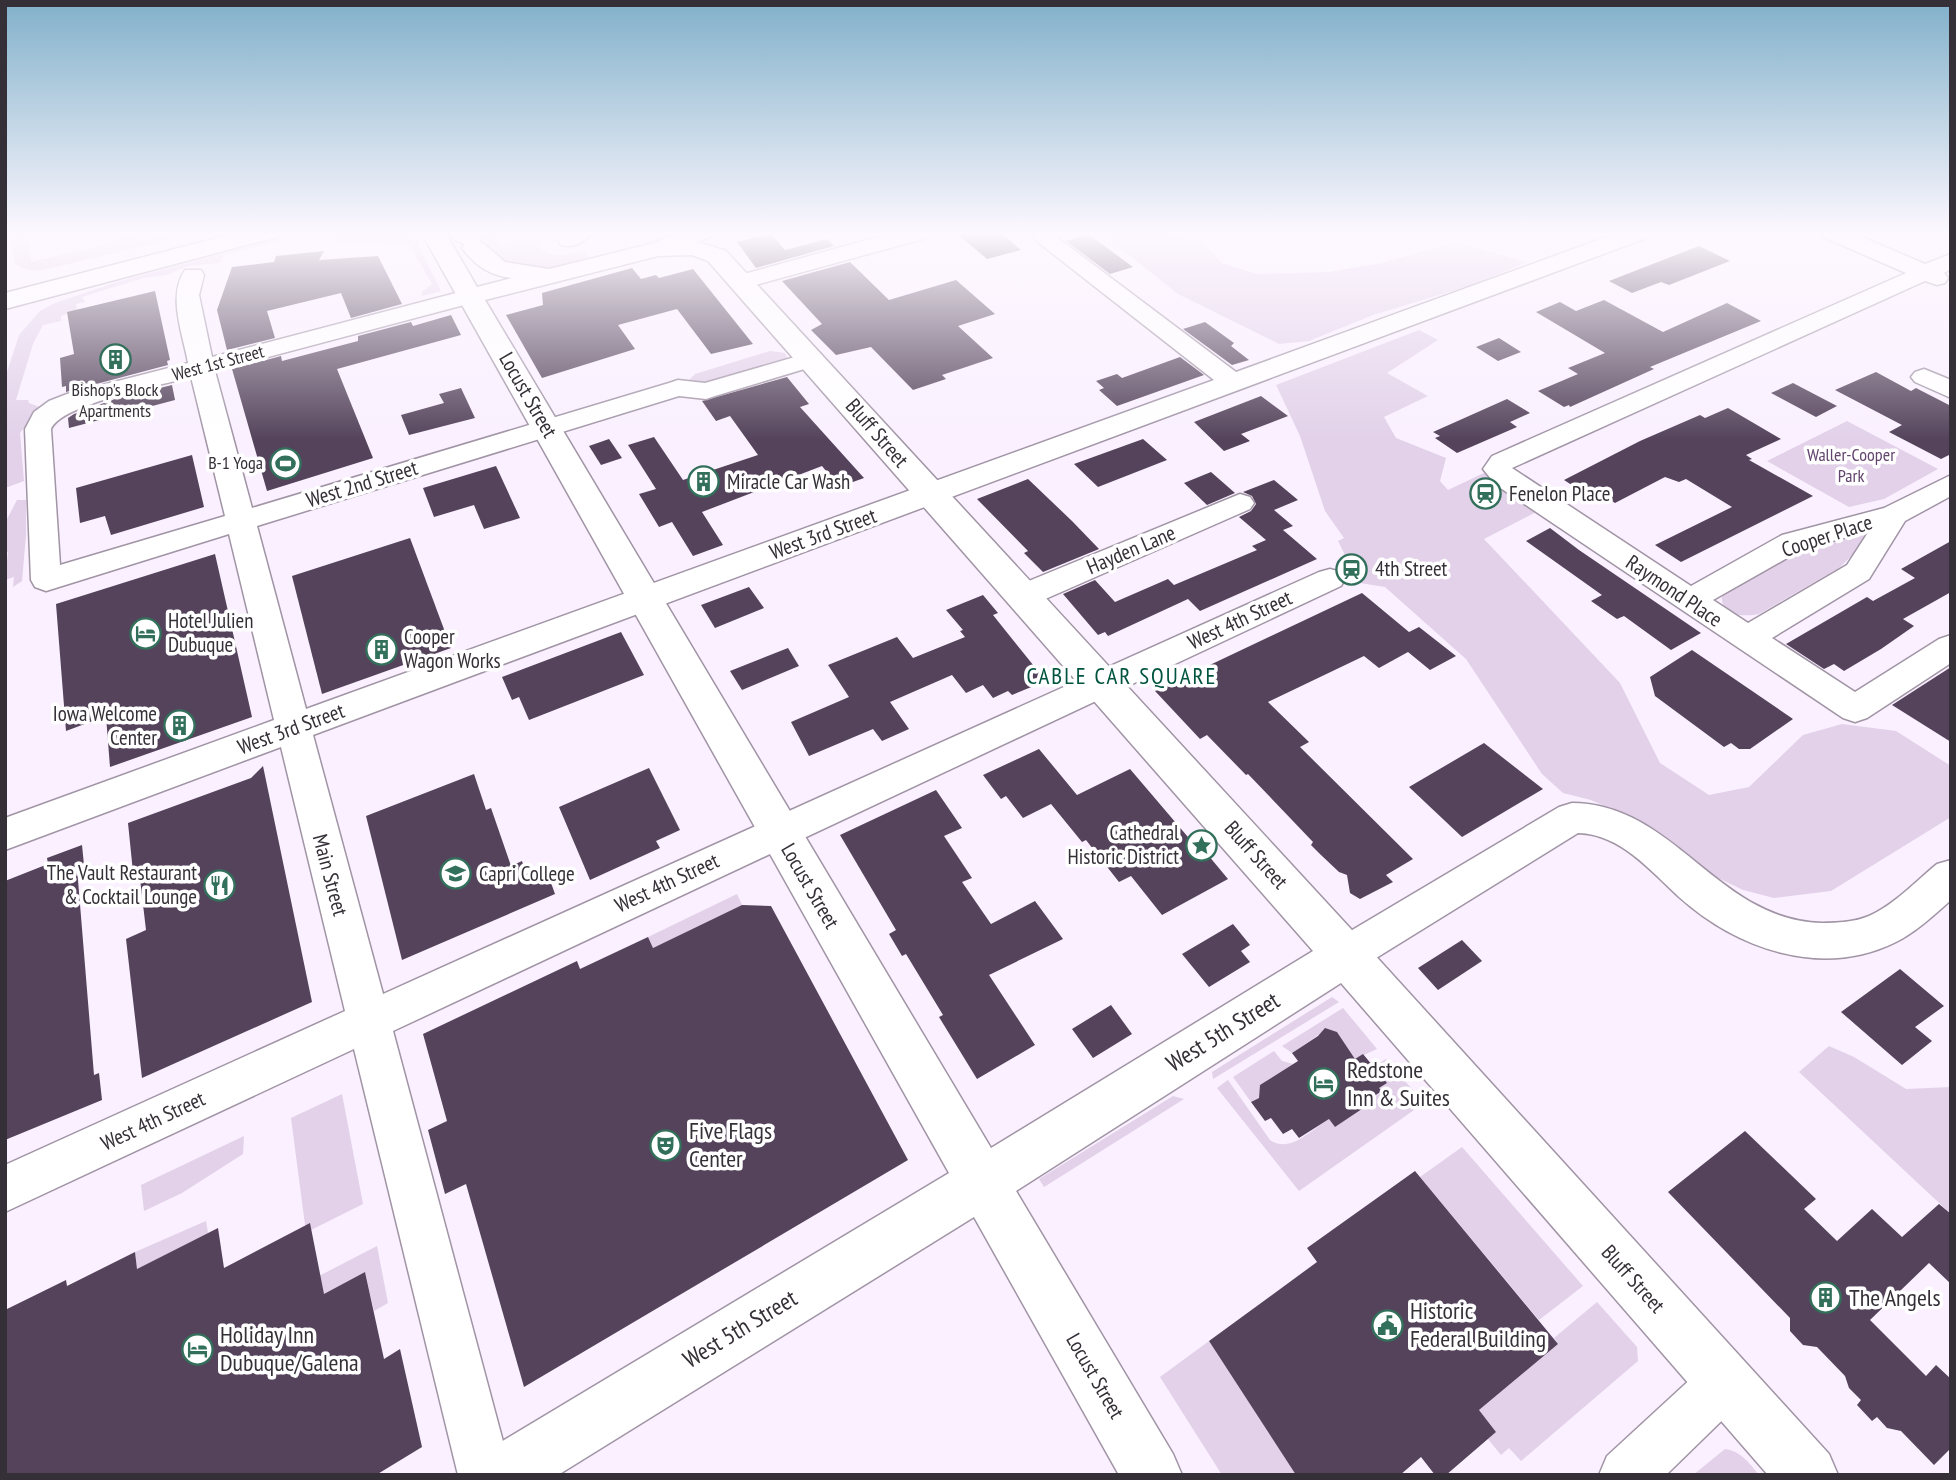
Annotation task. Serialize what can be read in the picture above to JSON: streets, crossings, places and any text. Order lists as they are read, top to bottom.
{
  "streets": {
    "main road": ["Locust Street", "Bluff Street", "West 5th Street"],
    "street": [
      "West 1st Street",
      "West 2nd Street",
      "West 3rd Street",
      "Cooper Place",
      "Hayden Lane",
      "Raymond Place",
      "West 4th Street",
      "Main Street"
    ]
  },
  "crossings": [
    ["West 1st Street", "West 2nd Street"],
    ["West 1st Street", "Main Street"],
    ["Locust Street", "West 2nd Street"],
    ["Locust Street", "West 3rd Street"],
    ["Locust Street", "West 4th Street"],
    ["Locust Street", "West 5th Street"],
    ["Bluff Street", "West 2nd Street"],
    ["Bluff Street", "West 3rd Street"],
    ["Bluff Street", "Hayden Lane"],
    ["Bluff Street", "West 4th Street"],
    ["Bluff Street", "West 5th Street"],
    ["West 2nd Street", "Main Street"],
    ["West 3rd Street", "Main Street"],
    ["Cooper Place", "Raymond Place"],
    ["West 4th Street", "Main Street"]
  ],
  "districts": ["CABLE CAR SQUARE"],
  "parks": ["Waller-Cooper Park"],
  "places": {
    "building": [
      "Bishop's Block Apartments",
      "Miracle Car Wash",
      "Cooper Wagon Works",
      "Iowa Welcome Center",
      "The Angels"
    ],
    "sports": ["B-1 Yoga"],
    "station": ["Fenelon Place", "4th Street"],
    "hotel": ["Hotel Julien Dubuque", "Redstone Inn & Suites", "Holiday Inn Dubuque/Galena"],
    "place": ["Cathedral Historic District"],
    "school or university": ["Capri College"],
    "restaurant": ["The Vault Restaurant & Cocktail Lounge"],
    "theatre": ["Five Flags Center"],
    "public building": ["Historic Federal Building"]
  }
}
